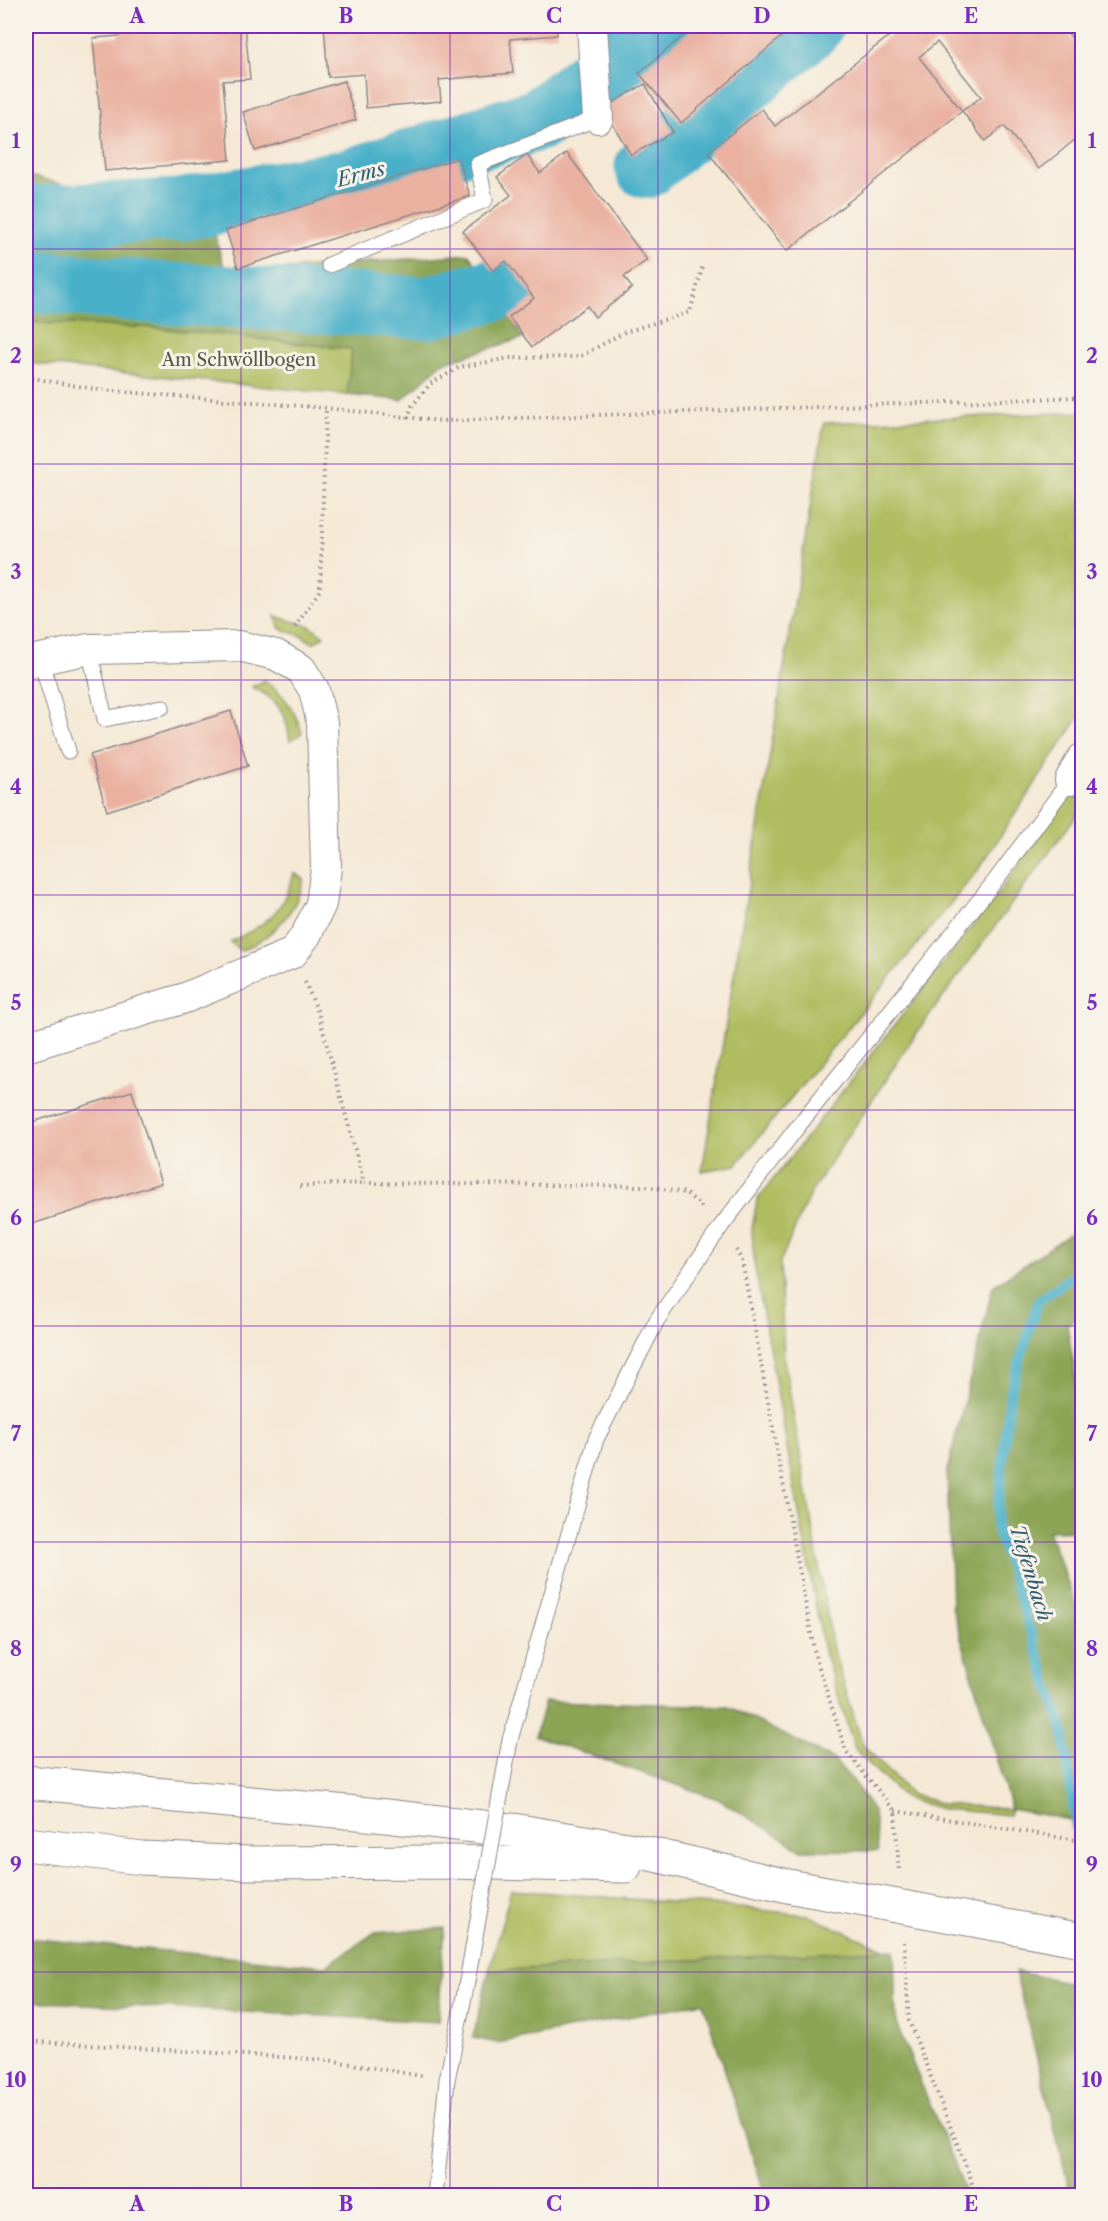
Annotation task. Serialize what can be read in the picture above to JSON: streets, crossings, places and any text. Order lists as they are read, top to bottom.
{
  "water": ["Erms", "Tiefenbach"],
  "parks": ["Am Schwöllbogen"],
  "grid": {
    "columns": [
      "A",
      "B",
      "C",
      "D",
      "E"
    ],
    "rows": [
      "1",
      "2",
      "3",
      "4",
      "5",
      "6",
      "7",
      "8",
      "9",
      "10"
    ]
  }
}
